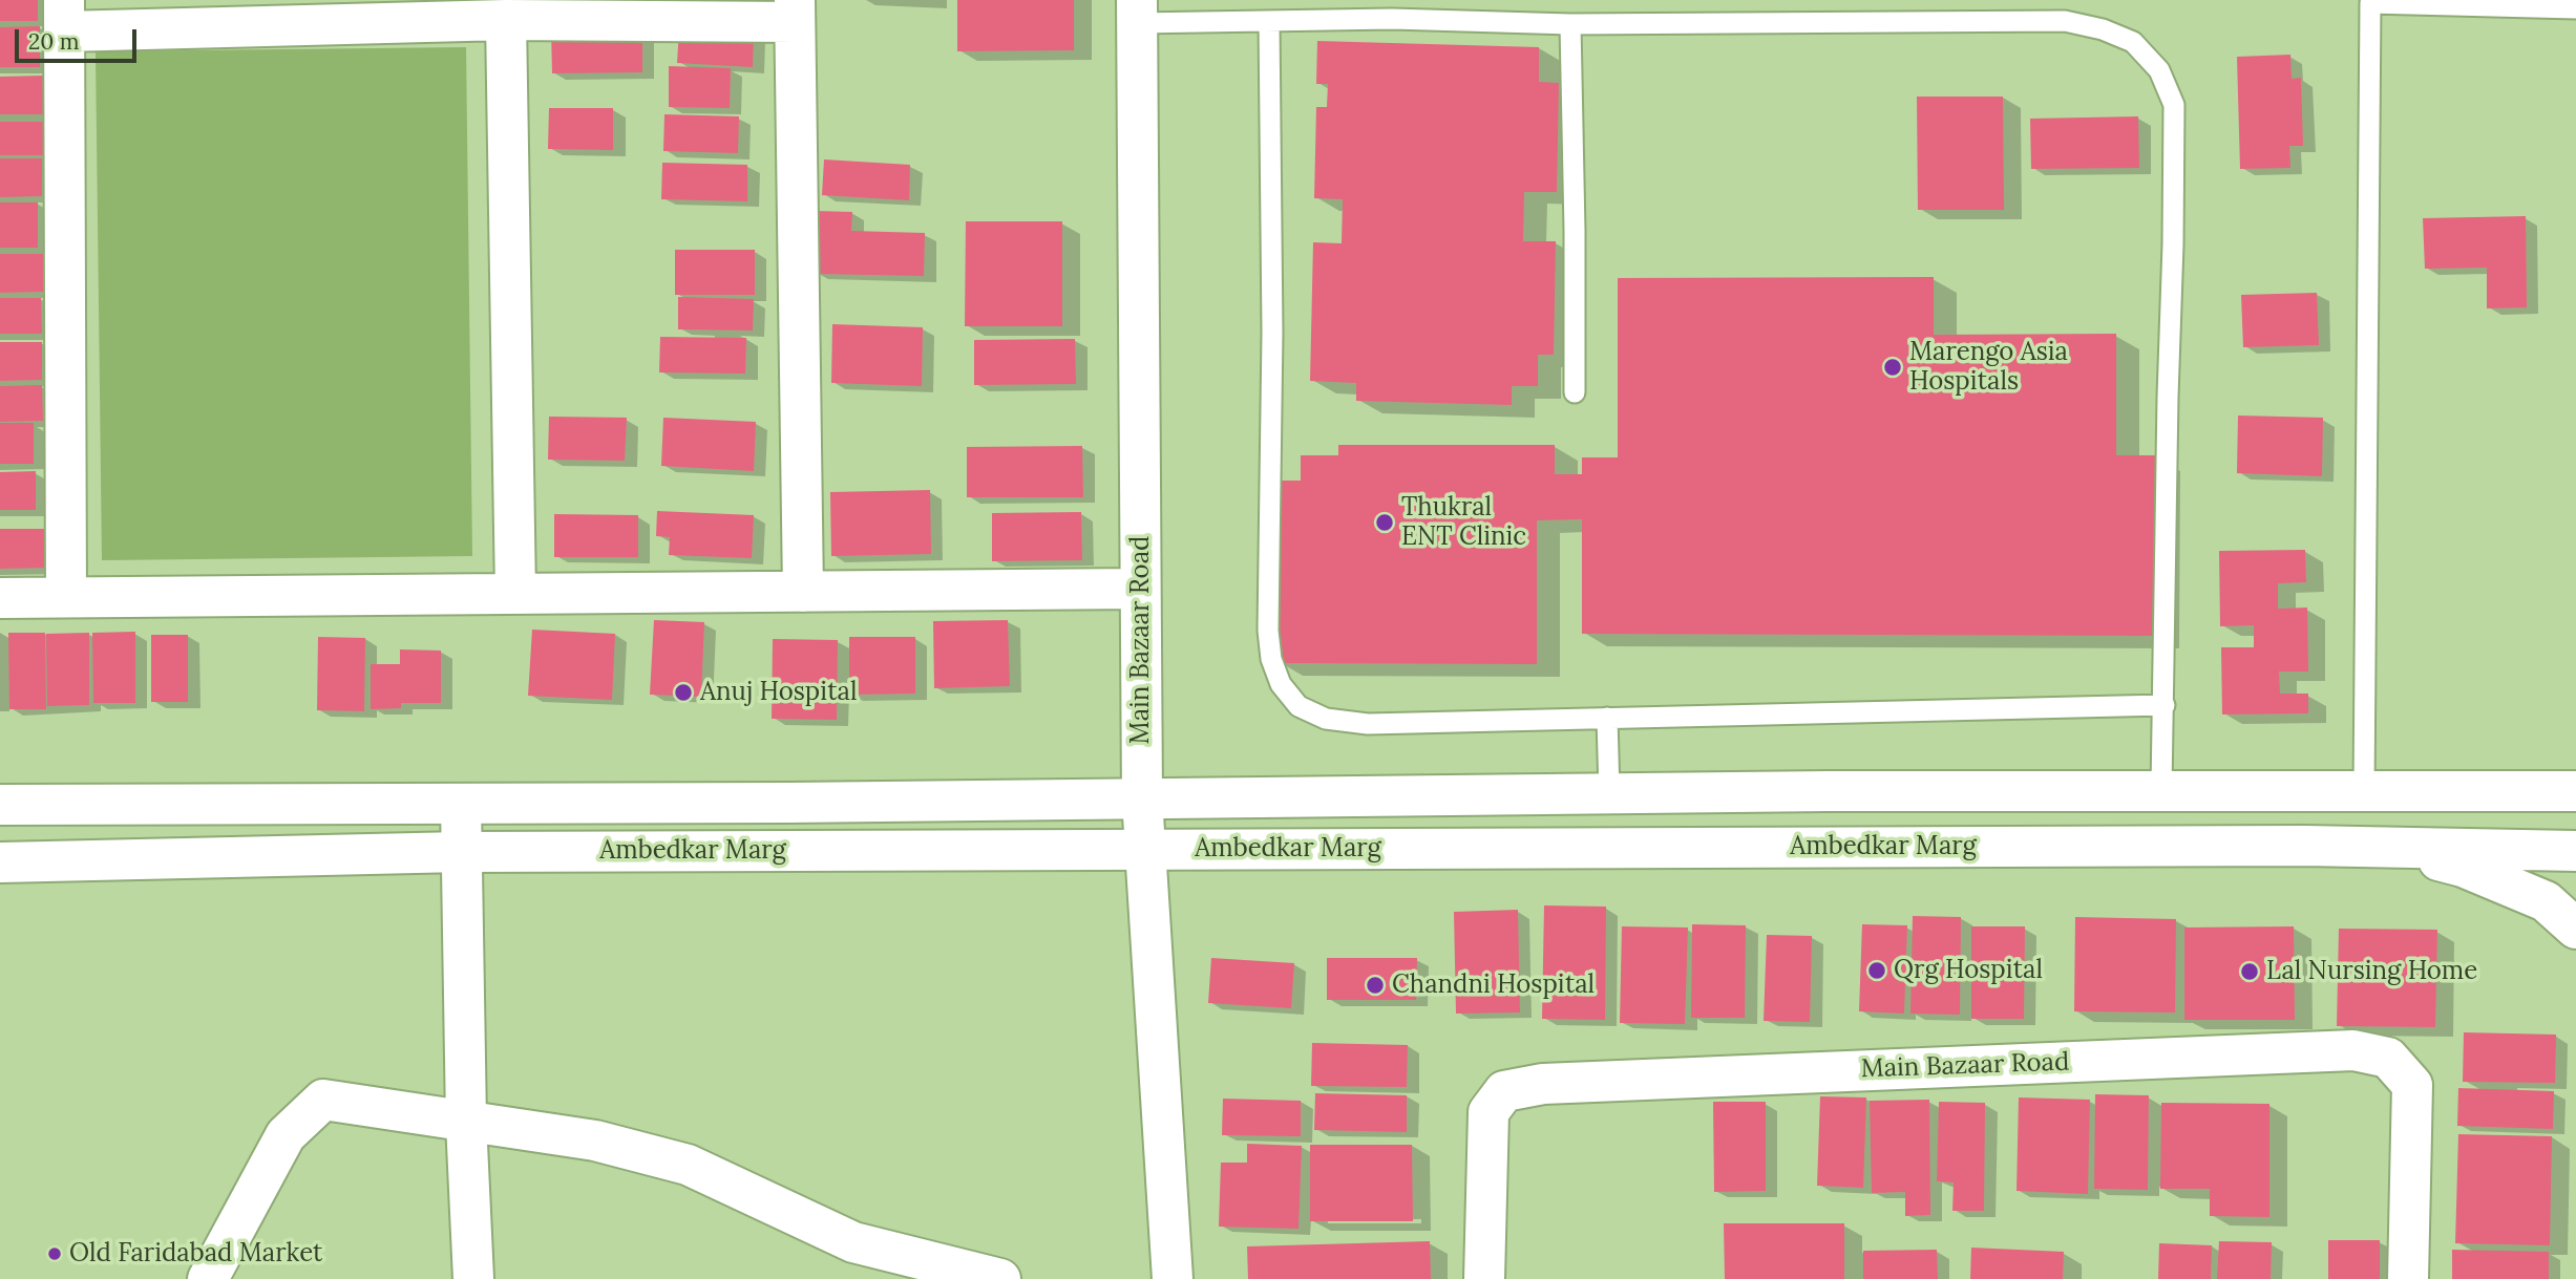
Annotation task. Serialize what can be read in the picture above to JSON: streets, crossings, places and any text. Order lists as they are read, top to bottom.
{
  "streets": {
    "street": ["Main Bazaar Road", "Ambedkar Marg"]
  },
  "crossings": [
    ["Main Bazaar Road", "Ambedkar Marg"]
  ],
  "places": [
    "Marengo Asia Hospitals",
    "Thukral ENT Clinic",
    "Anuj Hospital",
    "Qrg Hospital",
    "Lal Nursing Home",
    "Chandni Hospital",
    "Old Faridabad Market"
  ],
  "scale_bar": "20 m"
}
